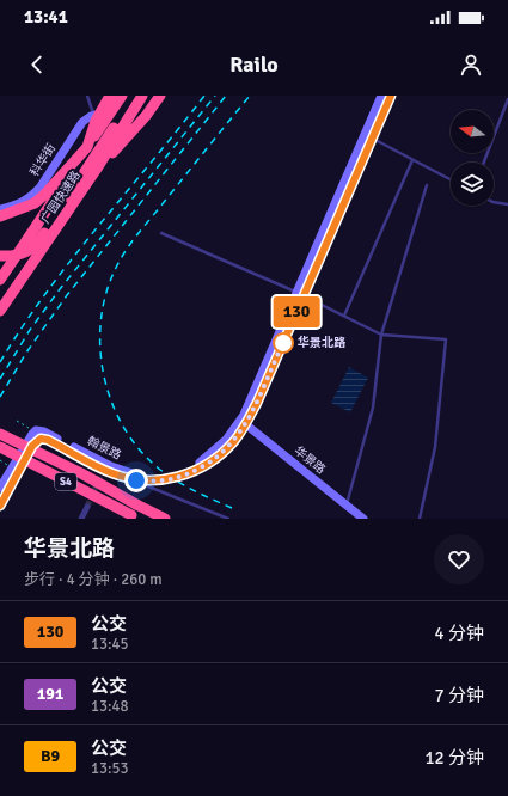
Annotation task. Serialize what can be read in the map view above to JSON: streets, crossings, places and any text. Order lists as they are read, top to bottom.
{
  "streets": {
    "highway": ["广园快速路", "S4"],
    "street": ["科华街", "翰景路", "华景路"]
  },
  "crossings": [
    ["翰景路", "华景路"]
  ],
  "places": ["华景北路"],
  "lines": ["bus line 130"],
  "north": "left",
  "page": {
    "status": "13:41",
    "header": "Railo",
    "on_map": "130",
    "heading": ["华景北路", "步行 · 4 分钟 · 260 m"],
    "list": [
      {
        "mark": "130",
        "name": "公交",
        "note": "13:45",
        "value": "4 分钟"
      },
      {
        "mark": "191",
        "name": "公交",
        "note": "13:48",
        "value": "7 分钟"
      },
      {
        "mark": "B9",
        "name": "公交",
        "note": "13:53",
        "value": "12 分钟"
      }
    ]
  }
}
